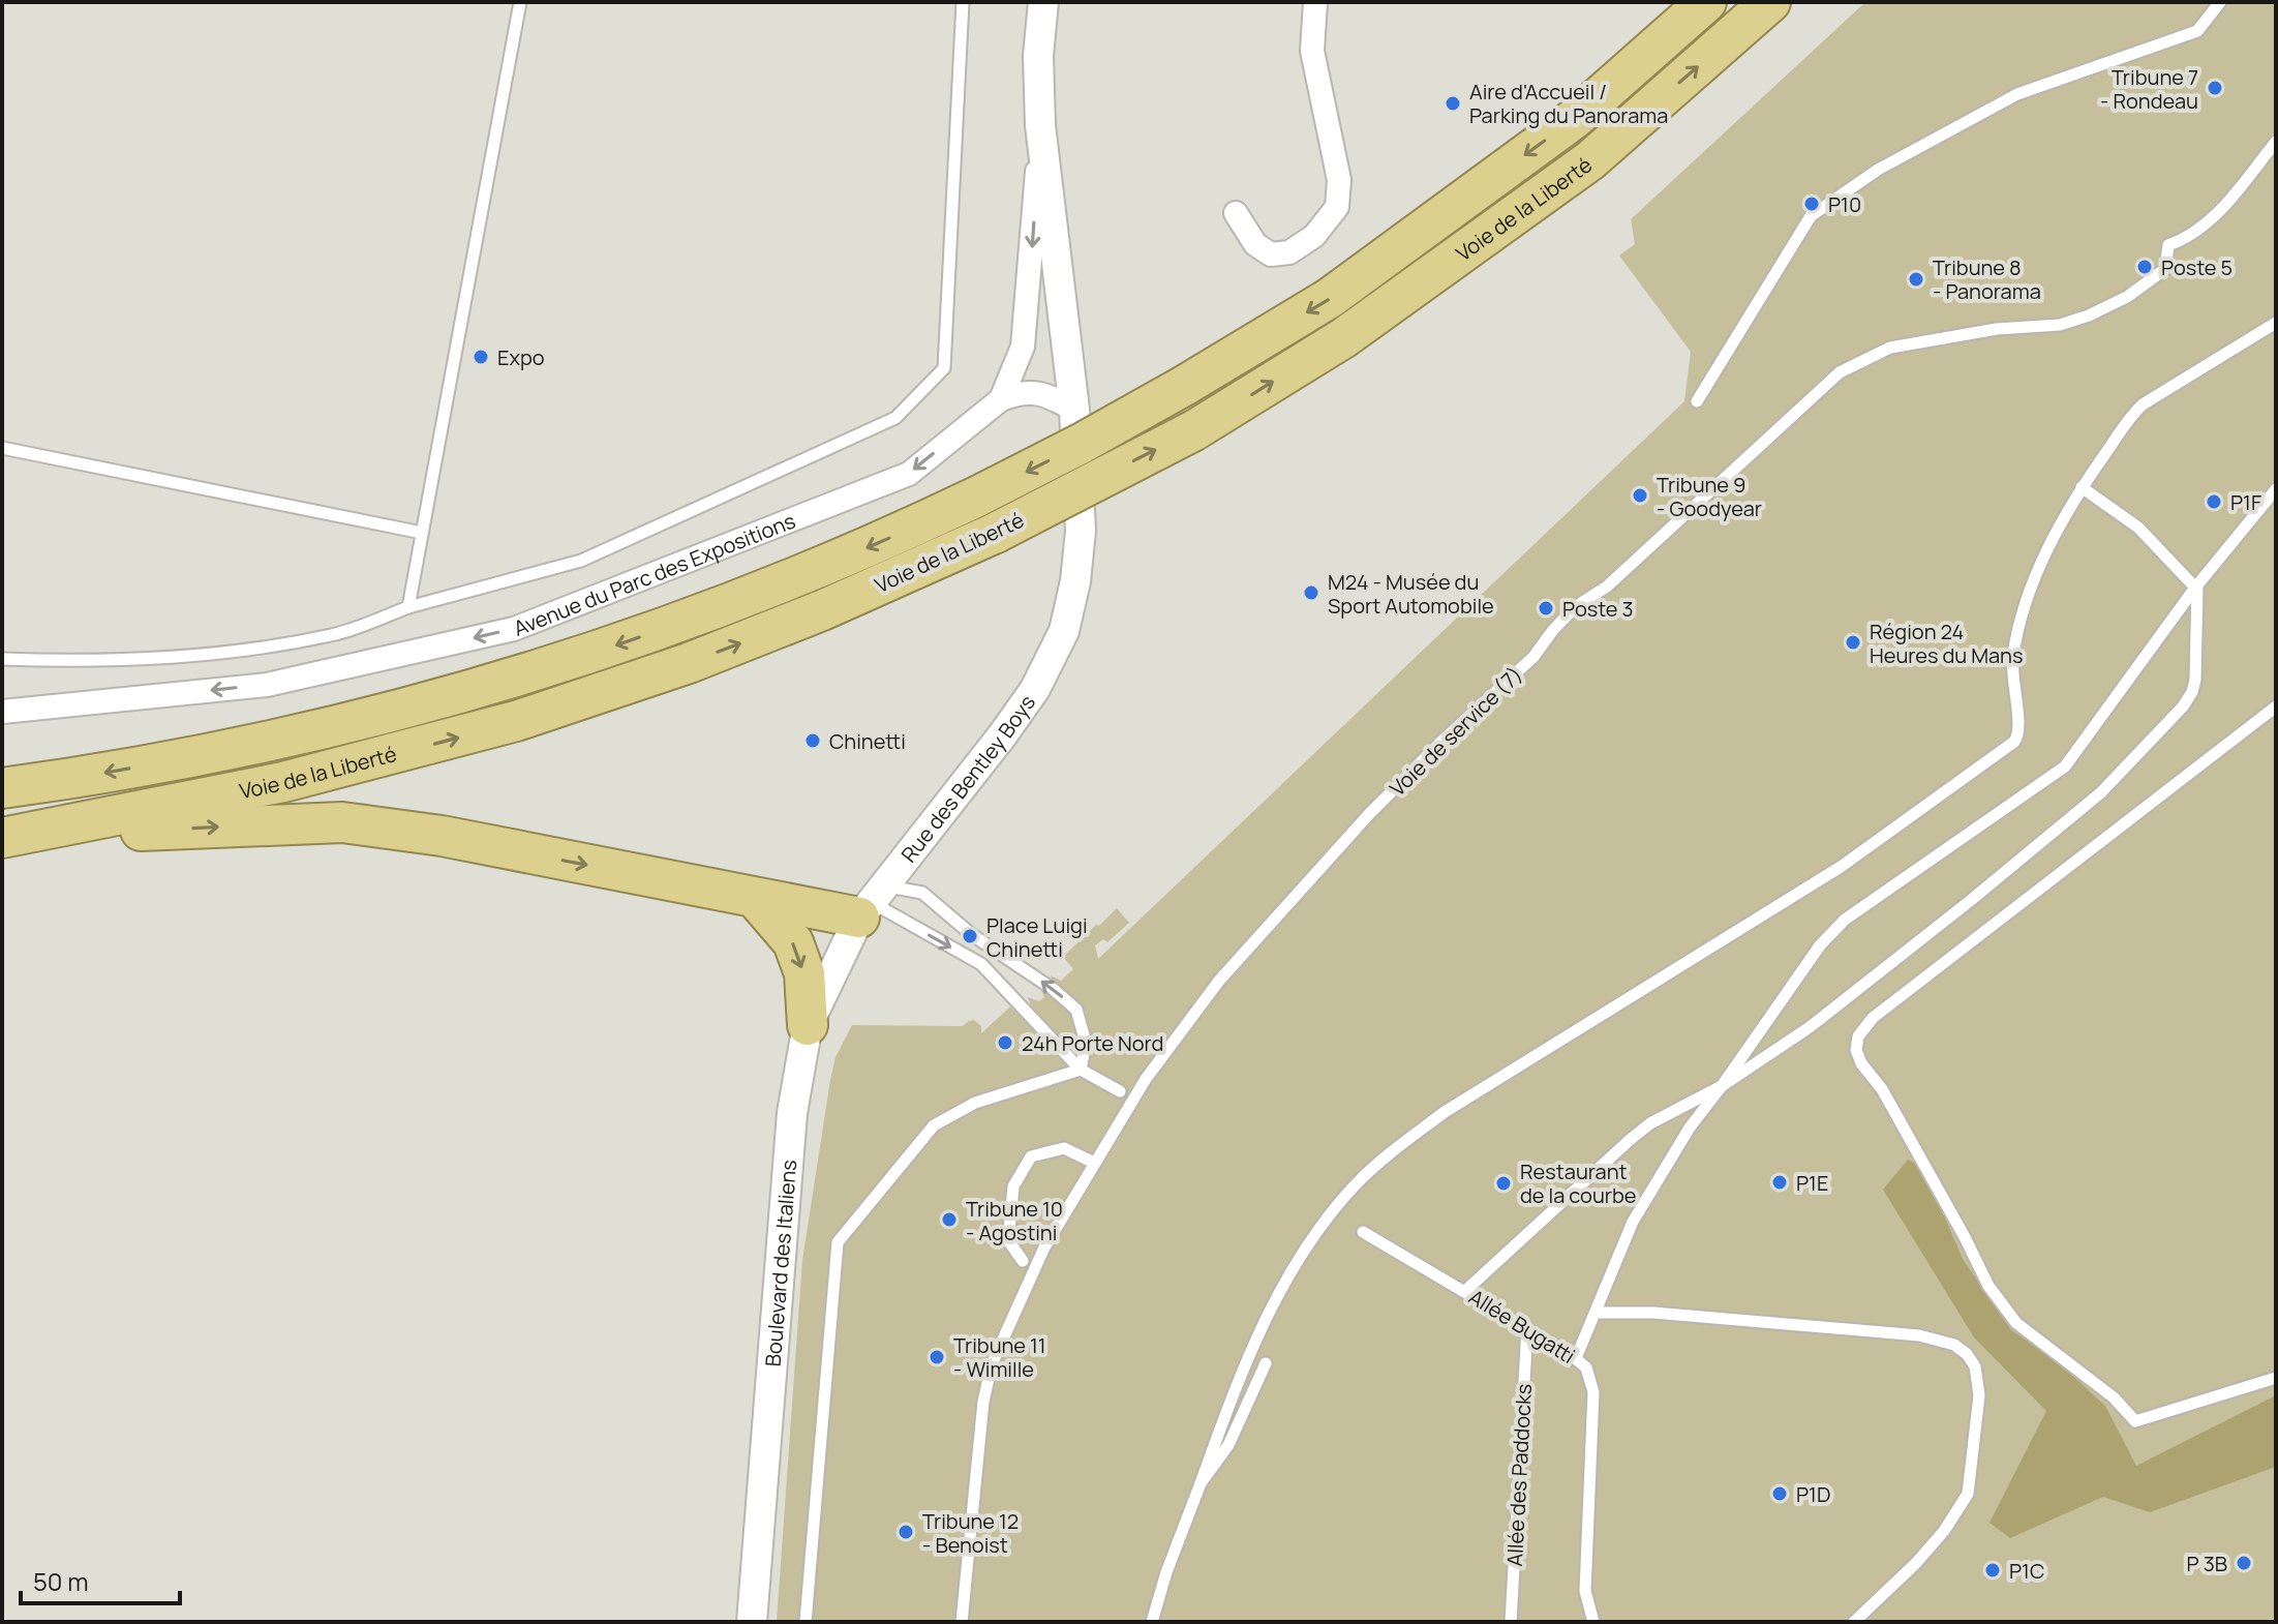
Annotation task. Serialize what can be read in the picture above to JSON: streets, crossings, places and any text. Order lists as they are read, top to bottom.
{
  "streets": {
    "highway": ["Voie de la Liberté"],
    "street": ["Avenue du Parc des Expositions", "Rue des Bentley Boys", "Boulevard des Italiens"],
    "lane": ["Voie de service (7)", "Allée Bugatti", "Allée des Paddocks"]
  },
  "crossings": [
    ["Avenue du Parc des Expositions", "Rue des Bentley Boys"],
    ["Rue des Bentley Boys", "Boulevard des Italiens"],
    ["Allée Bugatti", "Allée des Paddocks"]
  ],
  "one_way": ["Avenue du Parc des Expositions"],
  "places": [
    "Tribune 7 - Rondeau",
    "Aire d'Accueil / Parking du Panorama",
    "P10",
    "Poste 5",
    "Tribune 8 - Panorama",
    "Expo",
    "Tribune 9 - Goodyear",
    "P1F",
    "M24 - Musée du Sport Automobile",
    "Poste 3",
    "Région 24 Heures du Mans",
    "Chinetti",
    "Place Luigi Chinetti",
    "24h Porte Nord",
    "P1E",
    "Restaurant de la courbe",
    "Tribune 10 - Agostini",
    "Tribune 11 - Wimille",
    "P1D",
    "Tribune 12 - Benoist",
    "P 3B",
    "P1C"
  ],
  "scale_bar": "50 m"
}
